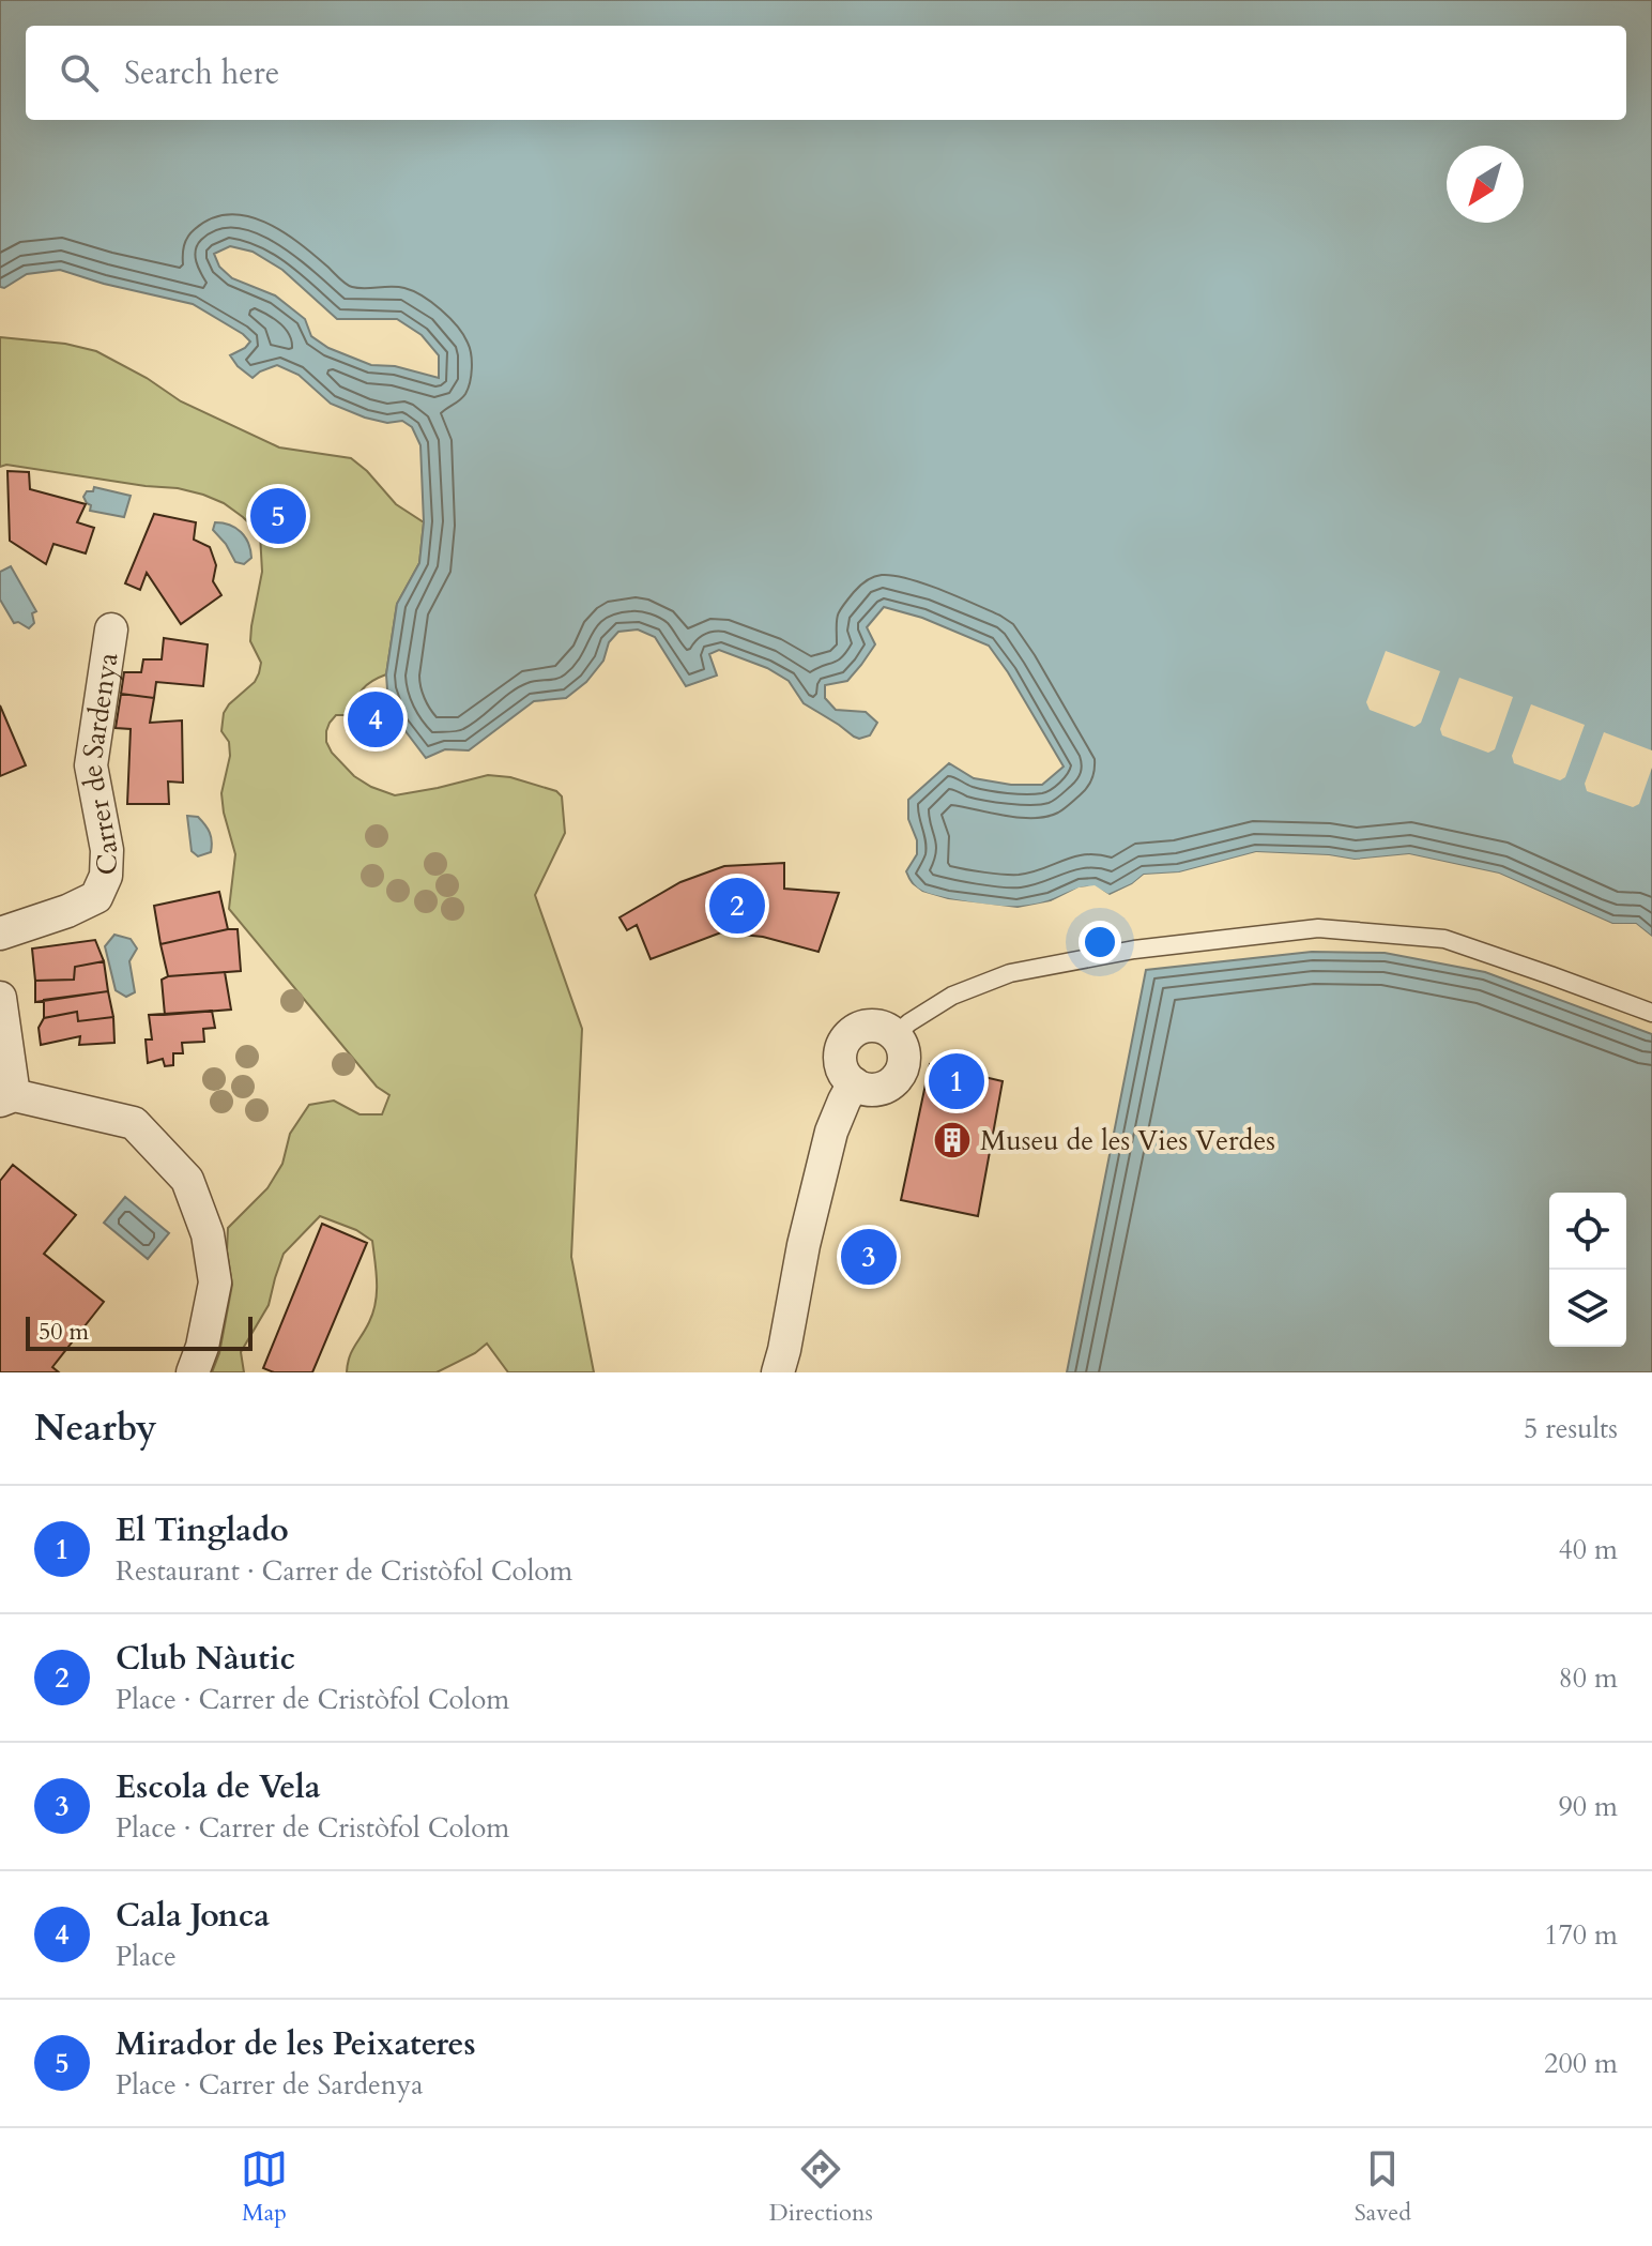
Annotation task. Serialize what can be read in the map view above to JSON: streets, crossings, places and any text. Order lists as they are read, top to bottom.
{
  "streets": {
    "street": ["Carrer de Sardenya"]
  },
  "places": {
    "building": ["Museu de les Vies Verdes"]
  },
  "scale_bar": "50 m",
  "north": "bottom left",
  "page": {
    "search": "Search here",
    "pins": [
      "5",
      "4",
      "2",
      "1",
      "3"
    ],
    "scale": "50 m",
    "heading": ["Nearby", "5 results"],
    "list": [
      {
        "mark": "1",
        "name": "El Tinglado",
        "note": "Restaurant · Carrer de Cristòfol Colom",
        "value": "40 m"
      },
      {
        "mark": "2",
        "name": "Club Nàutic",
        "note": "Place · Carrer de Cristòfol Colom",
        "value": "80 m"
      },
      {
        "mark": "3",
        "name": "Escola de Vela",
        "note": "Place · Carrer de Cristòfol Colom",
        "value": "90 m"
      },
      {
        "mark": "4",
        "name": "Cala Jonca",
        "note": "Place",
        "value": "170 m"
      },
      {
        "mark": "5",
        "name": "Mirador de les Peixateres",
        "note": "Place · Carrer de Sardenya",
        "value": "200 m"
      }
    ],
    "nav": ["Map", "Directions", "Saved"]
  }
}
